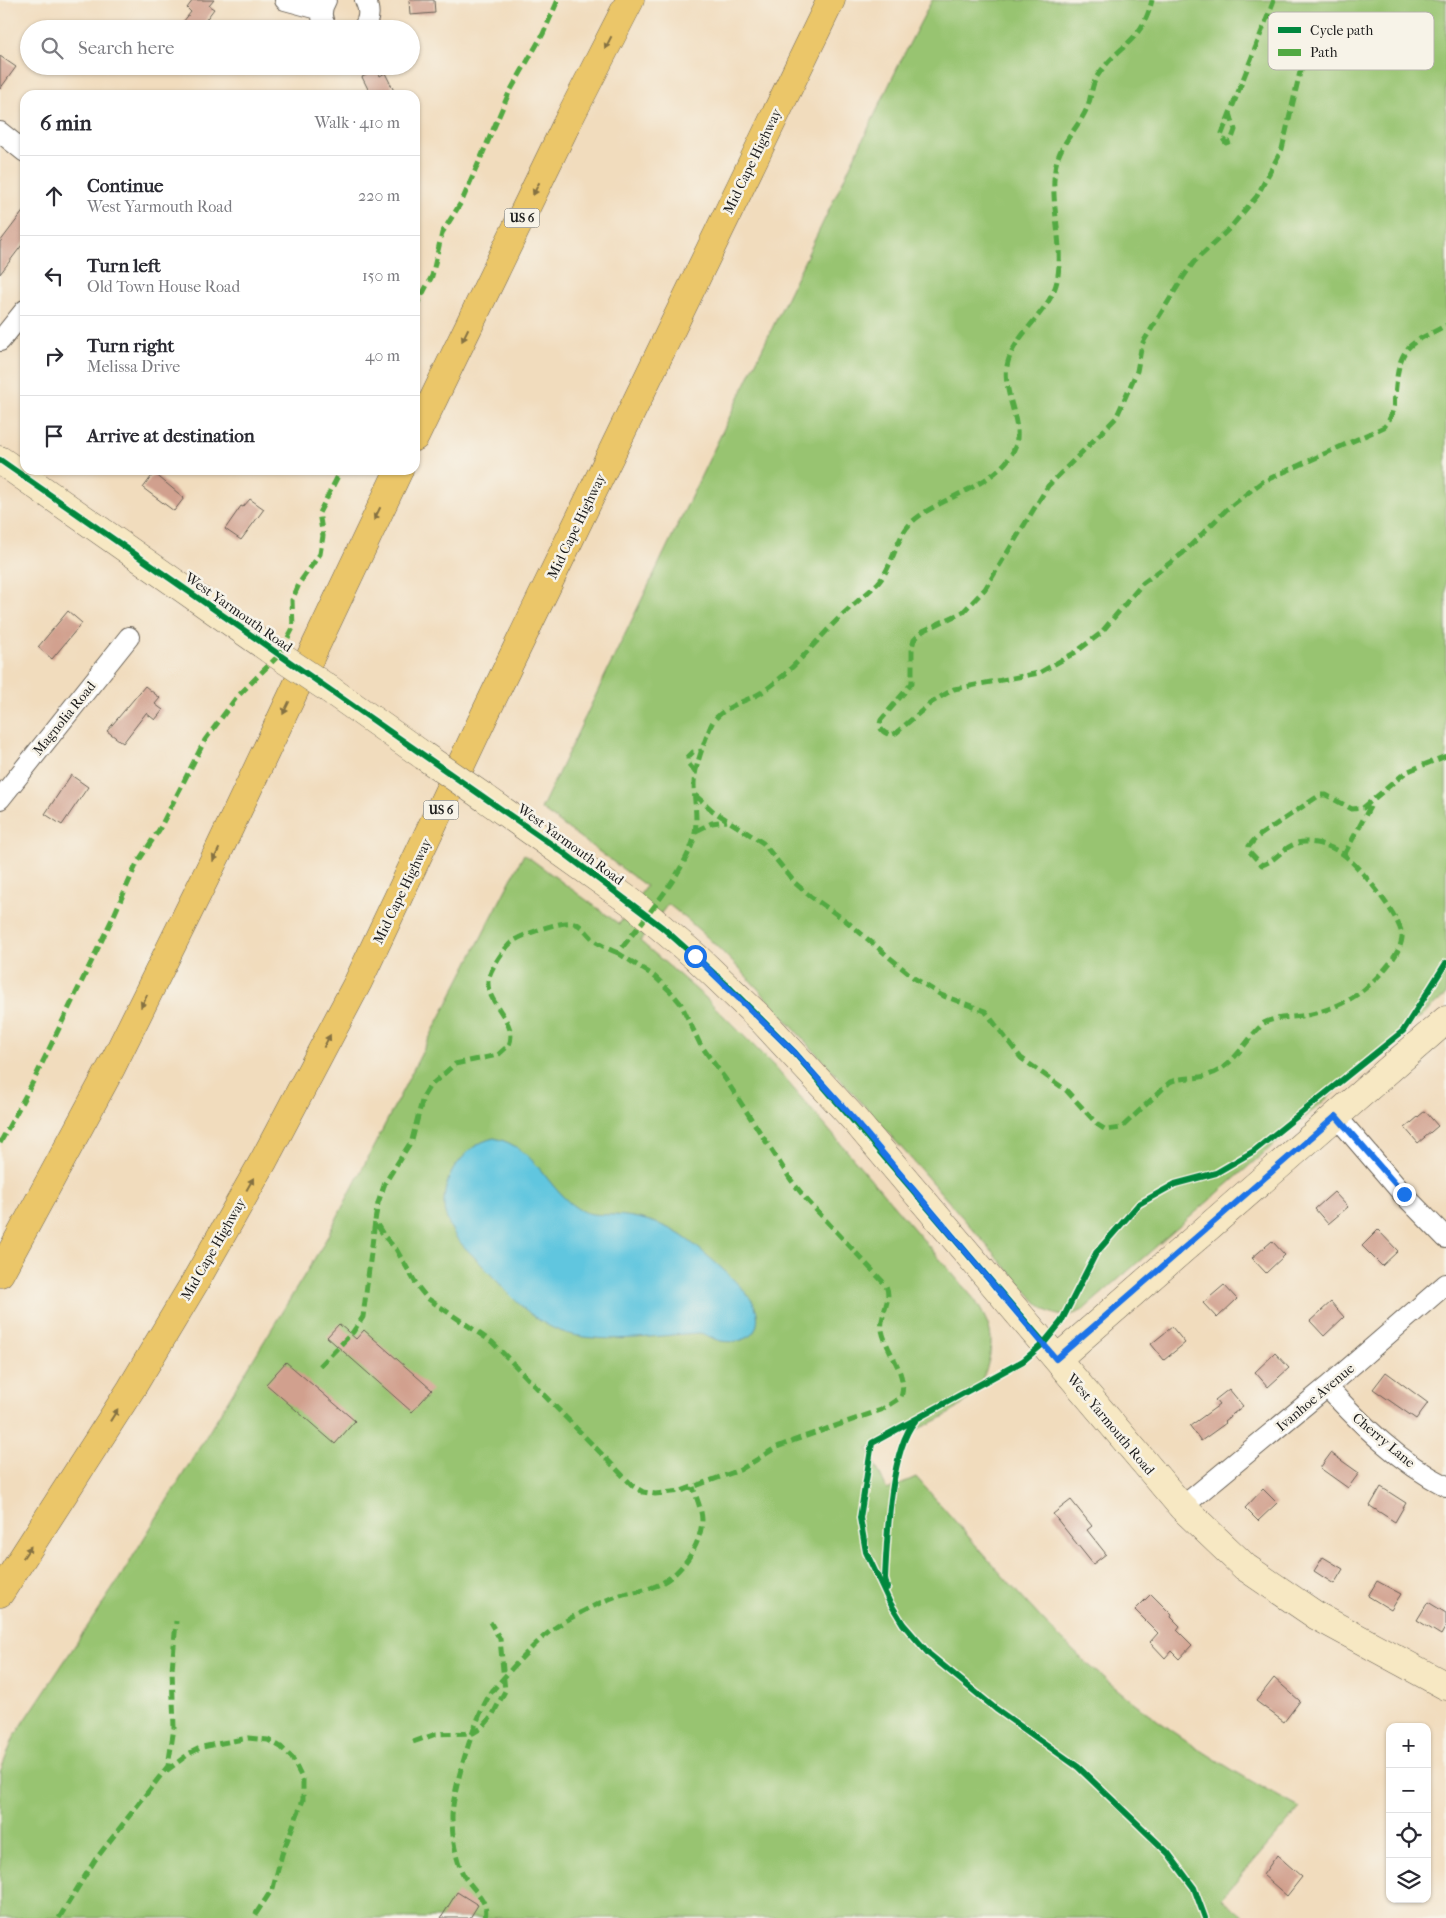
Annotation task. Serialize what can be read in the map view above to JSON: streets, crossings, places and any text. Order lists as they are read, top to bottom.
{
  "streets": {
    "highway": ["Mid Cape Highway", "US 6"],
    "main road": ["West Yarmouth Road"],
    "street": ["Magnolia Road", "Ivanhoe Avenue", "Cherry Lane"]
  },
  "crossings": [
    ["West Yarmouth Road", "Ivanhoe Avenue"],
    ["Ivanhoe Avenue", "Cherry Lane"]
  ],
  "legend": ["Cycle path", "Path"],
  "page": {
    "search": "Search here",
    "heading": ["6 min", "Walk · 410 m"],
    "list": [
      ["Continue", "West Yarmouth Road", "220 m"],
      ["Turn left", "Old Town House Road", "150 m"],
      ["Turn right", "Melissa Drive", "40 m"],
      "Arrive at destination"
    ],
    "map_buttons": ["+", "−"]
  }
}
